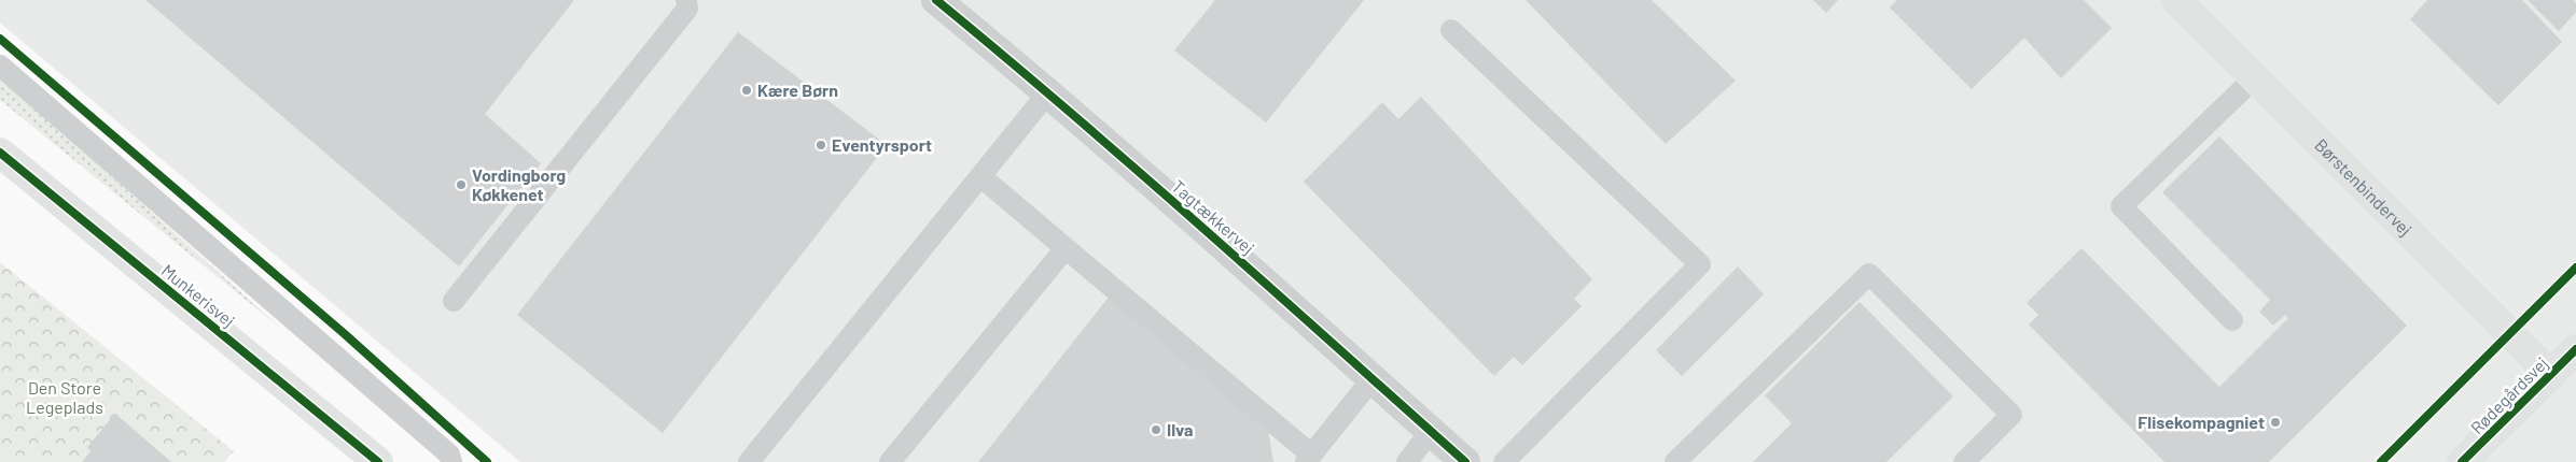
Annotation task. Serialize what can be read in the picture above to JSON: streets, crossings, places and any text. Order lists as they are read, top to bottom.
{
  "streets": {
    "street": [
      "Børstenbindervej",
      "Tagtækkervej",
      "Munkerisvej",
      "Rødegårdsvej"
    ]
  },
  "crossings": [
    ["Børstenbindervej", "Rødegårdsvej"]
  ],
  "parks": ["Den Store Legeplads"],
  "places": [
    "Kære Børn",
    "Eventyrsport",
    "Vordingborg Køkkenet",
    "Flisekompagniet",
    "Ilva"
  ]
}
